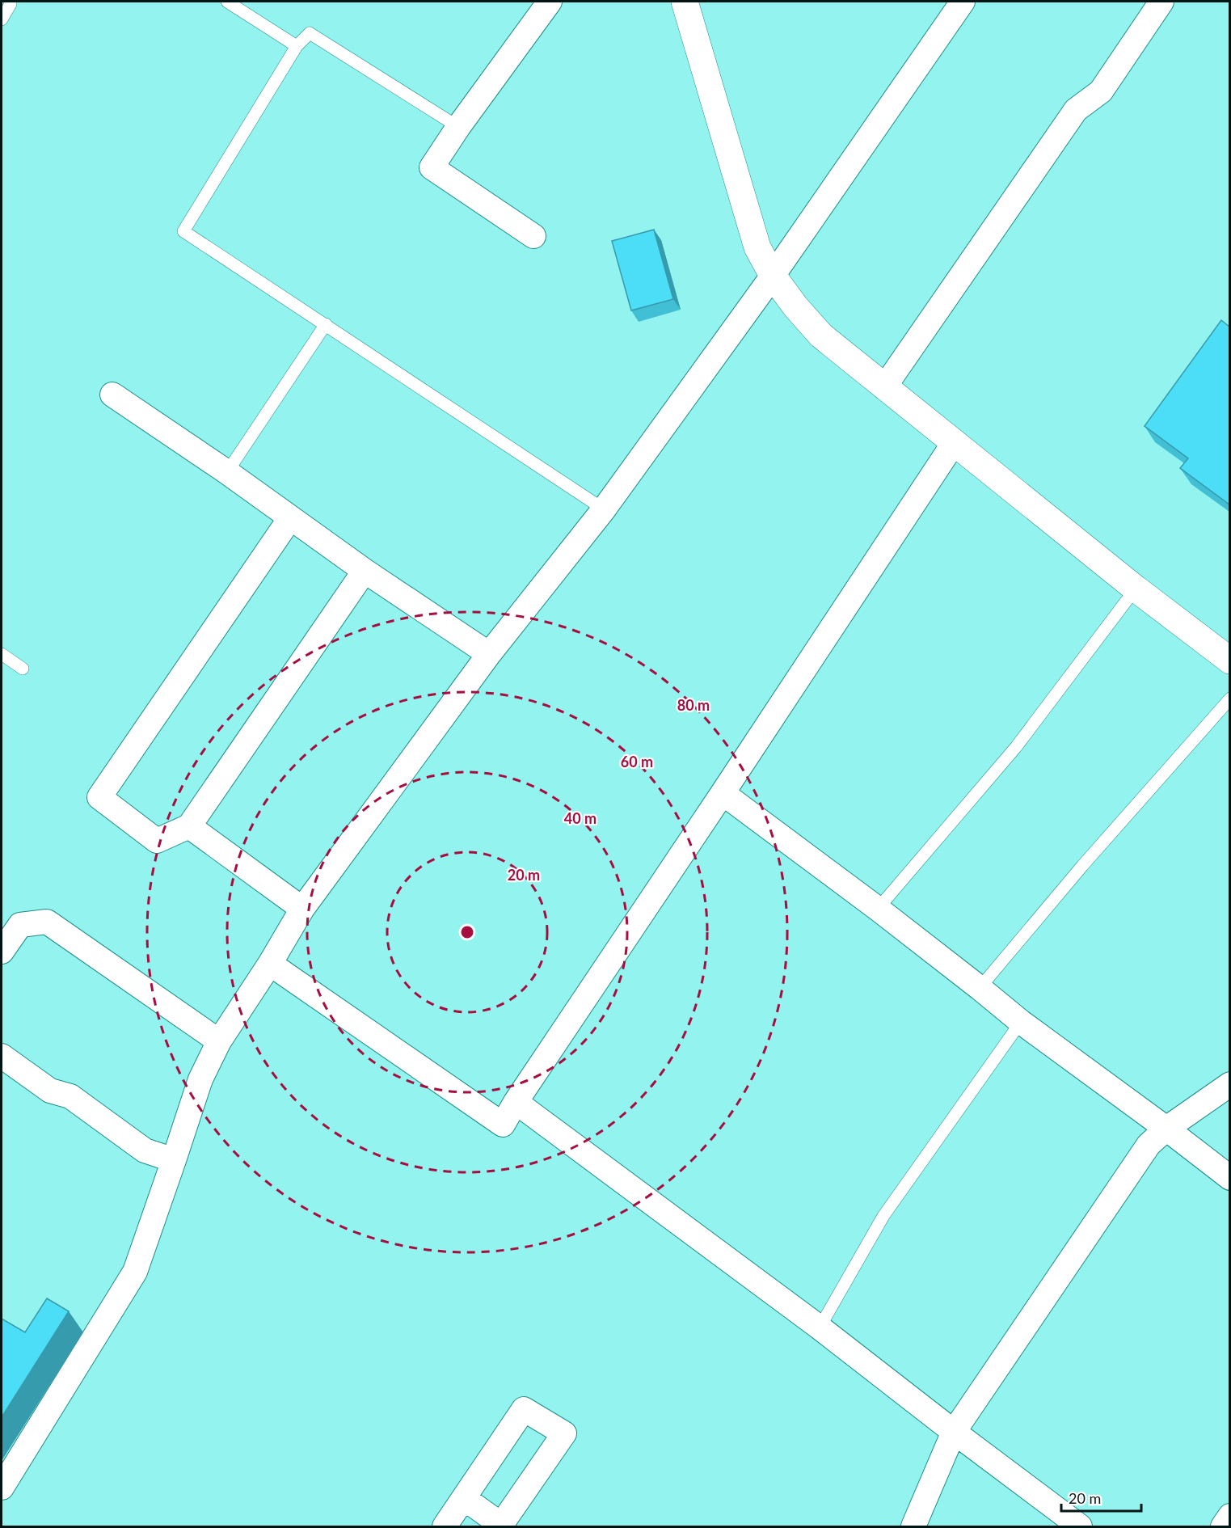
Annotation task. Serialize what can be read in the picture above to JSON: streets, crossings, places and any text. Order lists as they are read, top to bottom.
{
  "scale_bar": "20 m",
  "rings": [
    "80 m",
    "60 m",
    "40 m",
    "20 m"
  ]
}
